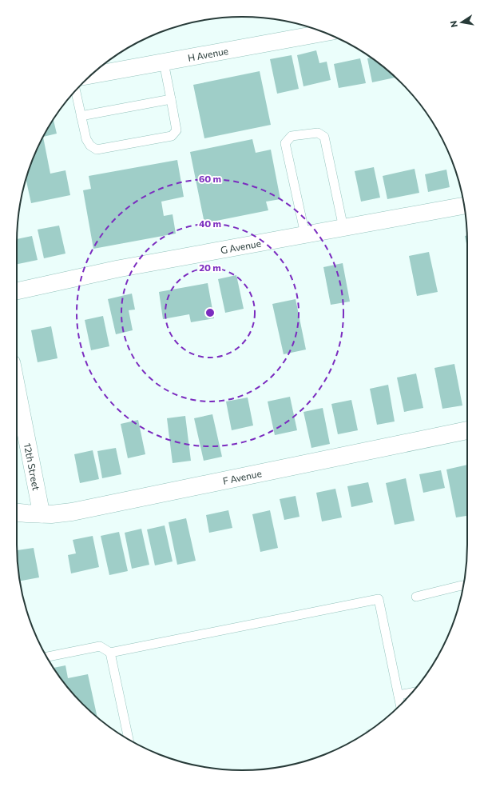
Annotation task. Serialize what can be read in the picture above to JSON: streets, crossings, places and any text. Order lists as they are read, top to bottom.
{
  "streets": {
    "street": [
      "H Avenue",
      "G Avenue",
      "12th Street",
      "F Avenue"
    ]
  },
  "crossings": [
    ["12th Street", "F Avenue"]
  ],
  "north": "left",
  "rings": ["60 m", "40 m", "20 m"]
}
